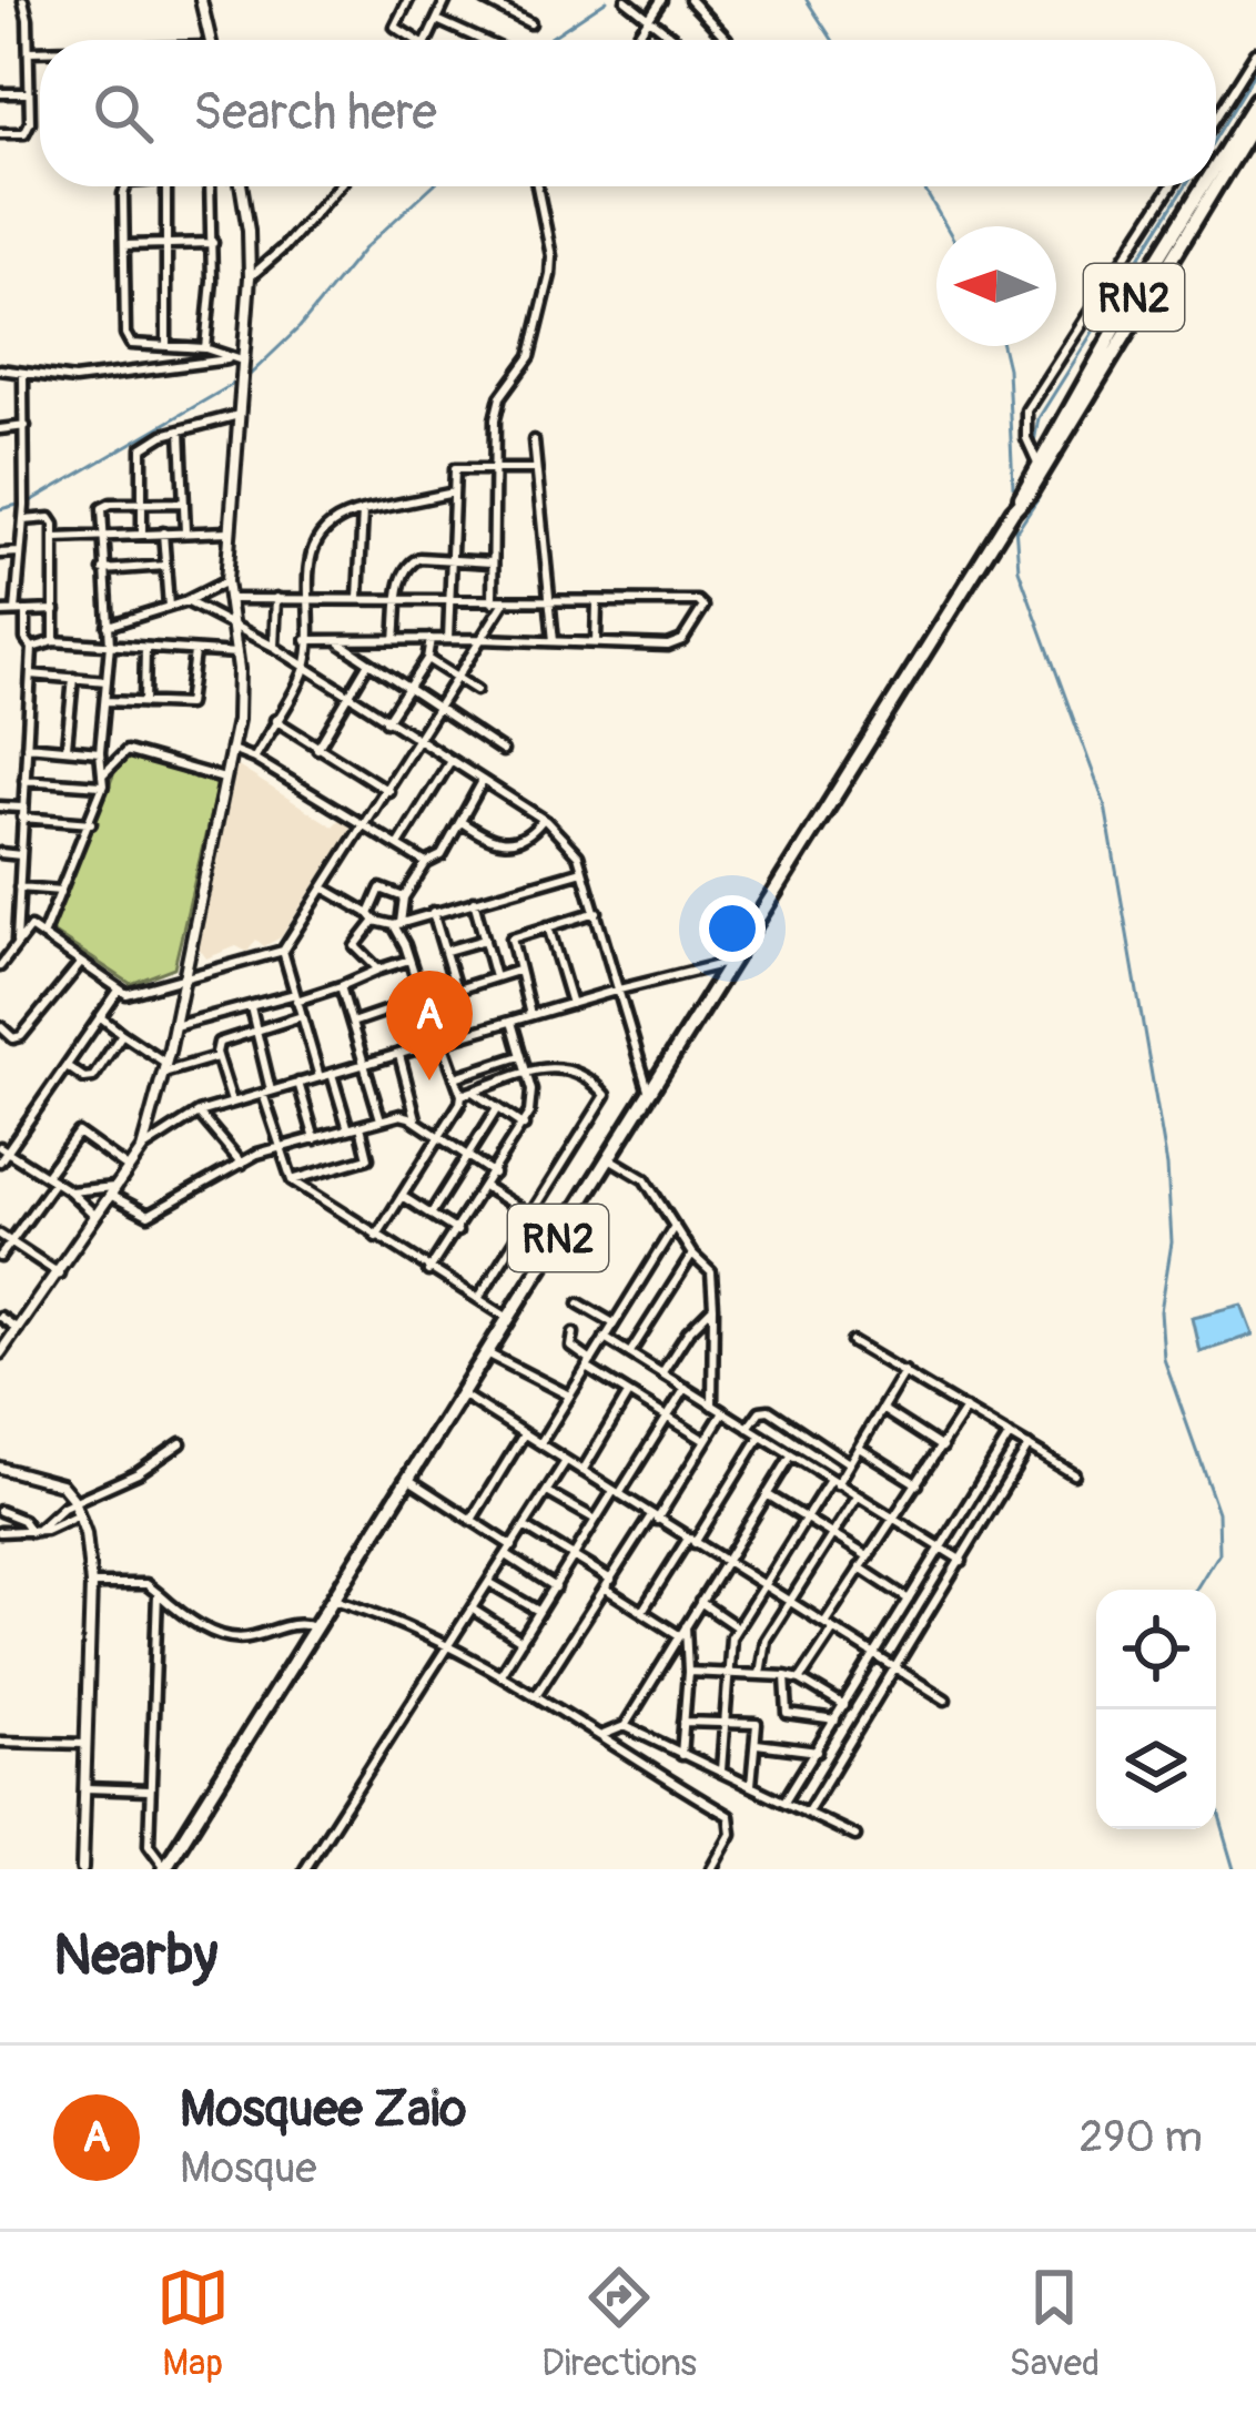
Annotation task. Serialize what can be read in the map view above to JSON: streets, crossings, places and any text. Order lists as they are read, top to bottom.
{
  "streets": {
    "highway": ["RN2"]
  },
  "north": "left",
  "page": {
    "search": "Search here",
    "pins": "A",
    "heading": "Nearby",
    "list": [
      {
        "mark": "A",
        "name": "Mosquee Zaio",
        "note": "Mosque",
        "value": "290 m"
      }
    ],
    "nav": ["Map", "Directions", "Saved"]
  }
}
